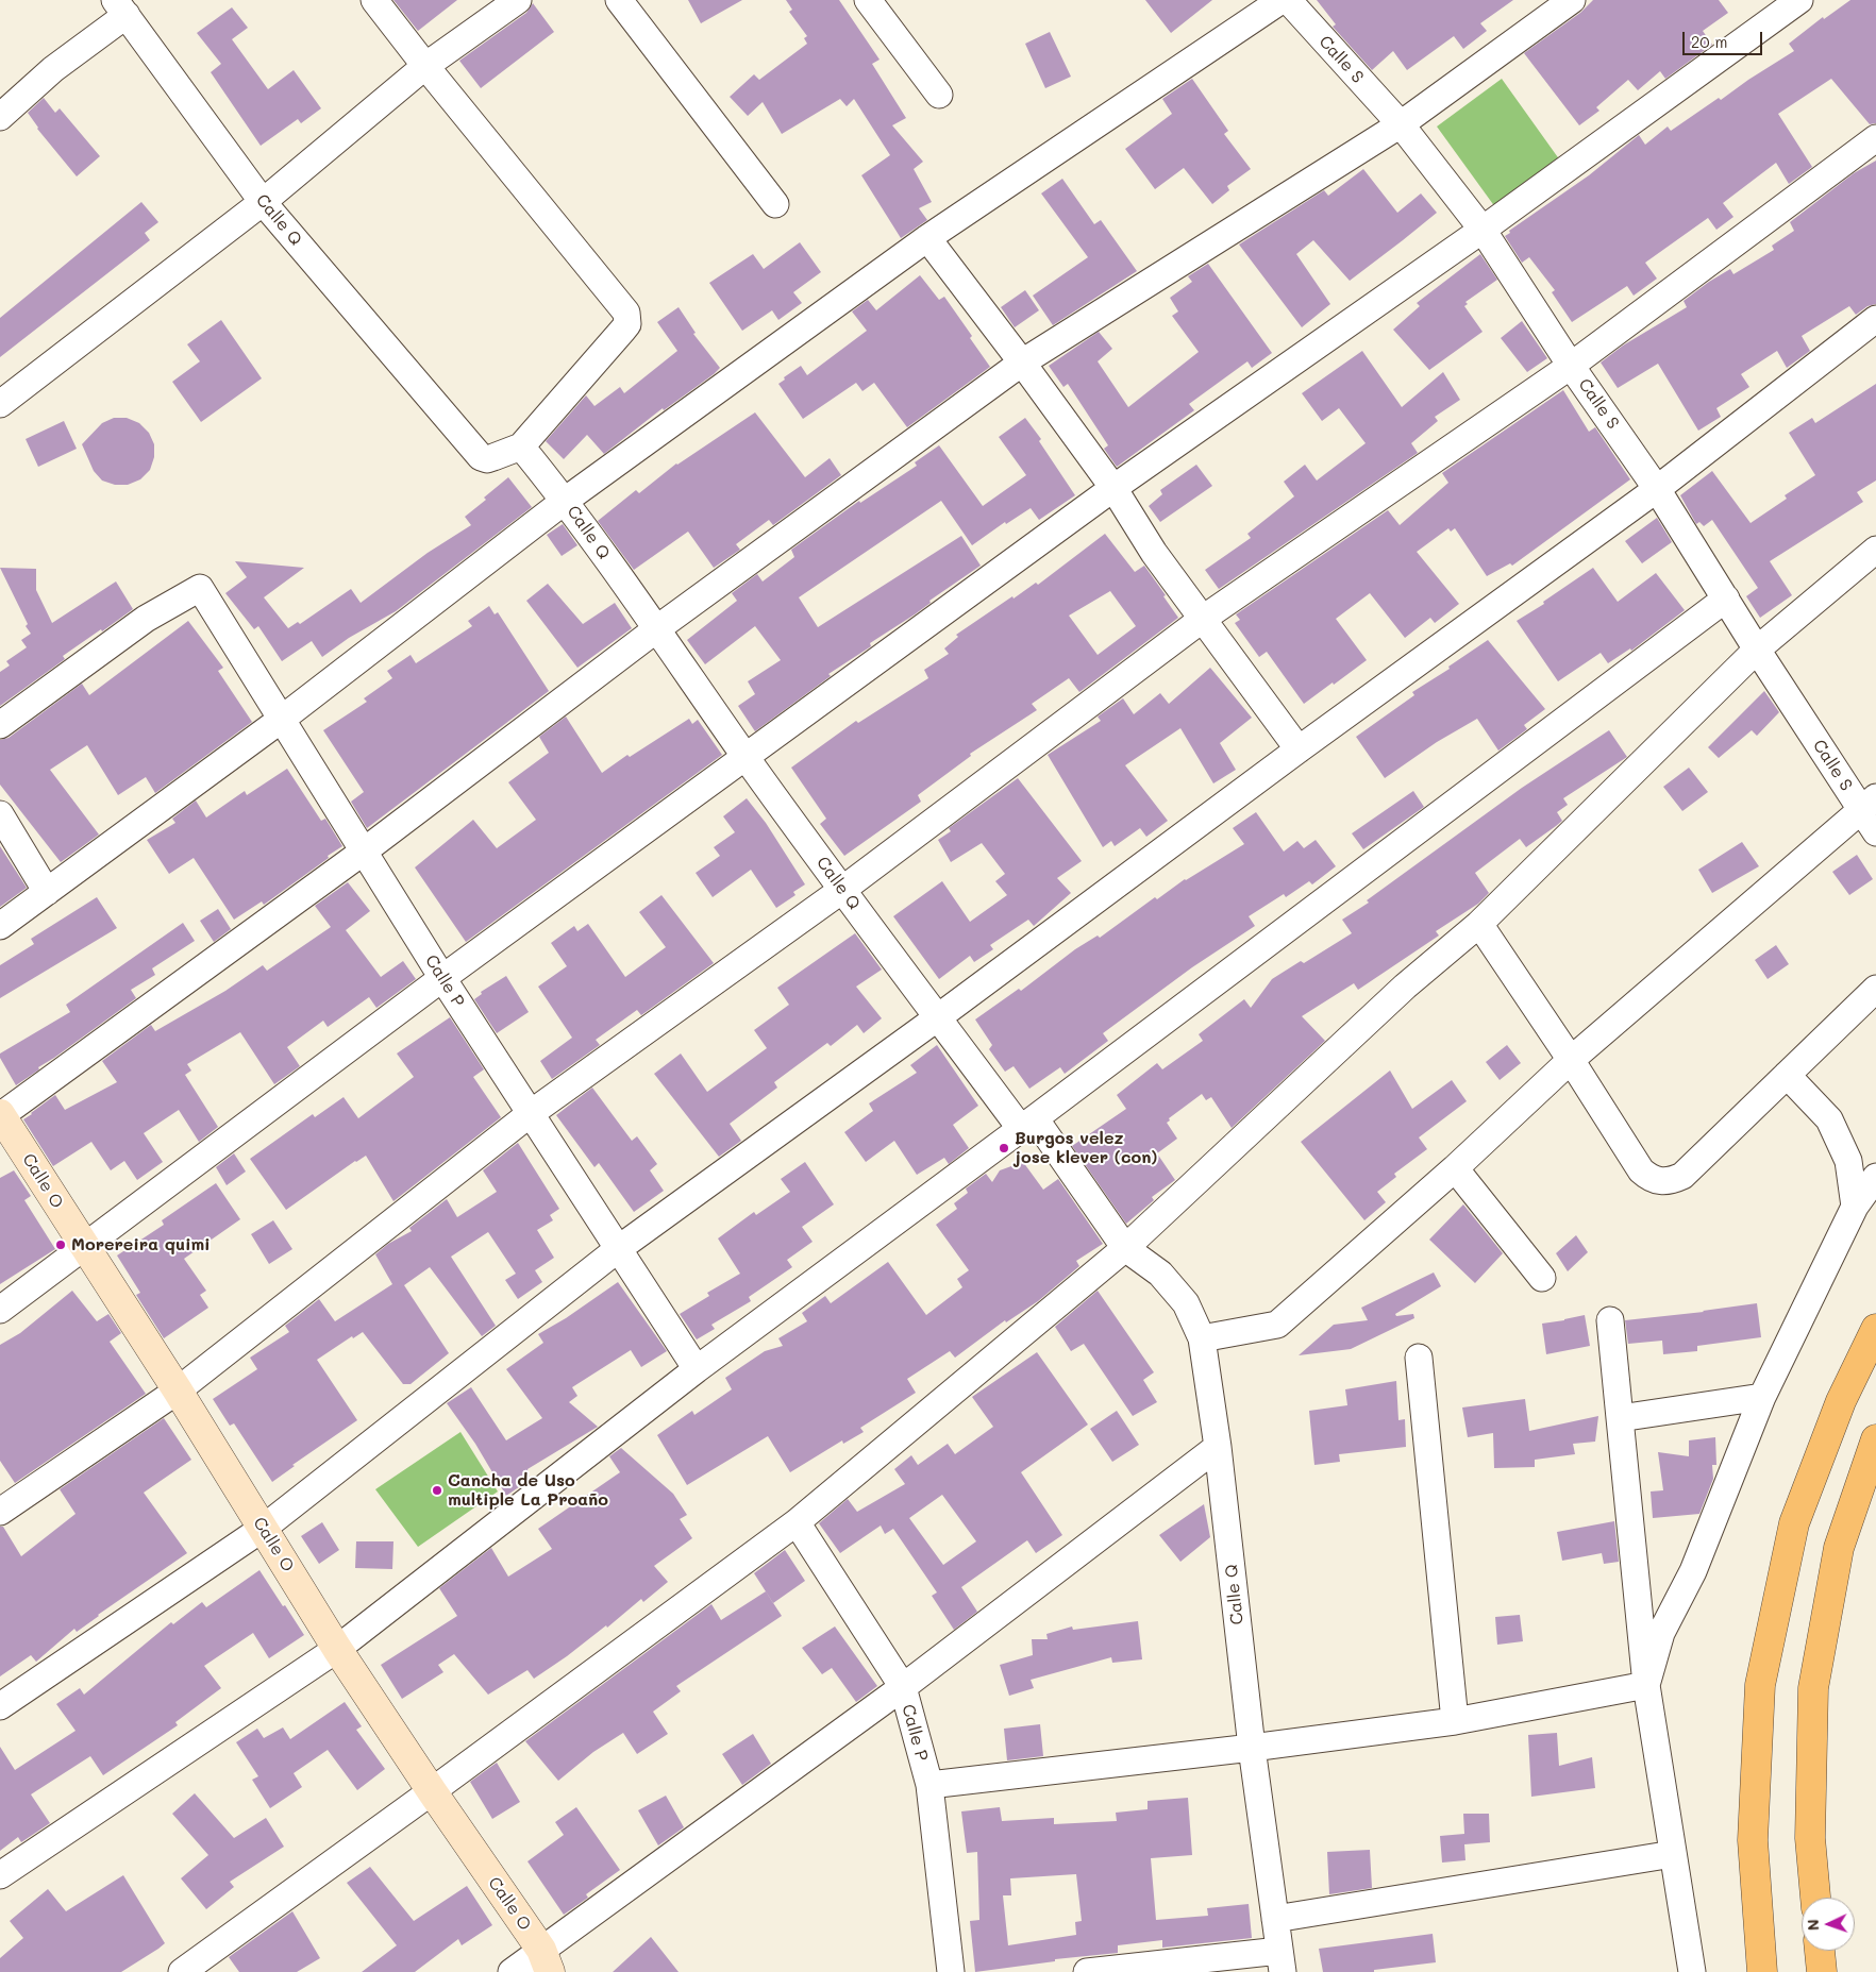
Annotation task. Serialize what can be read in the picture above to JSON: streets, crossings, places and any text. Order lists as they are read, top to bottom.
{
  "streets": {
    "street": [
      "Calle S",
      "Calle Q",
      "Calle P",
      "Calle O"
    ]
  },
  "places": ["Burgos velez jose klever (con)", "Morereira quimi", "Cancha de Uso multiple La Proaño"],
  "scale_bar": "20 m",
  "north": "left"
}
